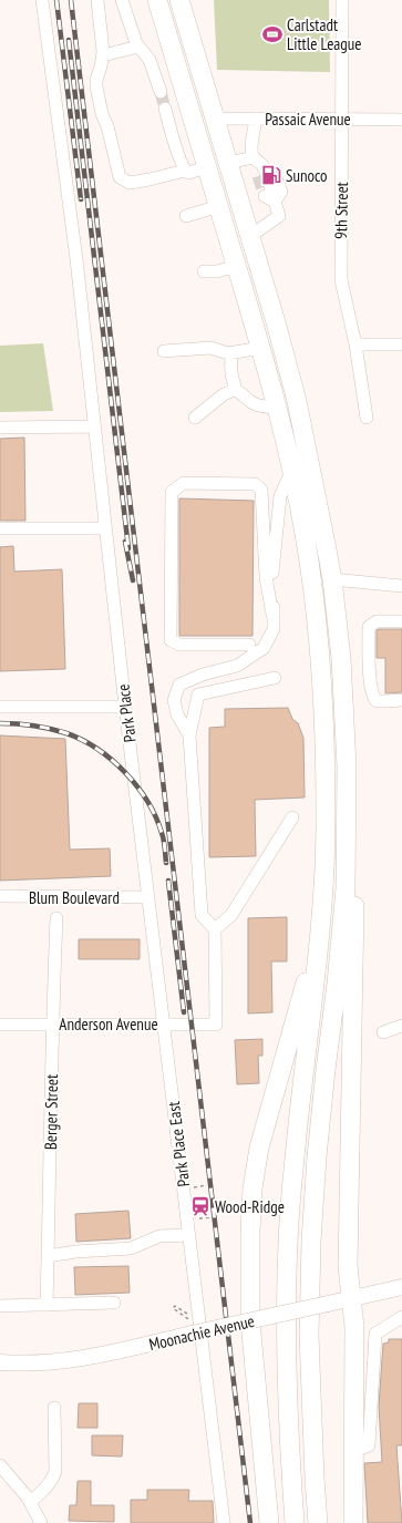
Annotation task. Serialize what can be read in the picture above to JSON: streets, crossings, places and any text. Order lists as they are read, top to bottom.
{
  "streets": {
    "main road": ["Moonachie Avenue"],
    "street": [
      "Passaic Avenue",
      "9th Street",
      "Park Place",
      "Blum Boulevard",
      "Anderson Avenue",
      "Berger Street",
      "Park Place East"
    ]
  },
  "crossings": [
    ["Passaic Avenue", "9th Street"],
    ["Park Place", "Blum Boulevard"],
    ["Park Place", "Park Place East"],
    ["Blum Boulevard", "Park Place East"],
    ["Anderson Avenue", "Berger Street"],
    ["Anderson Avenue", "Park Place East"]
  ],
  "places": {
    "sports": ["Carlstadt Little League"],
    "fuel station": ["Sunoco"],
    "station": ["Wood-Ridge"]
  }
}
